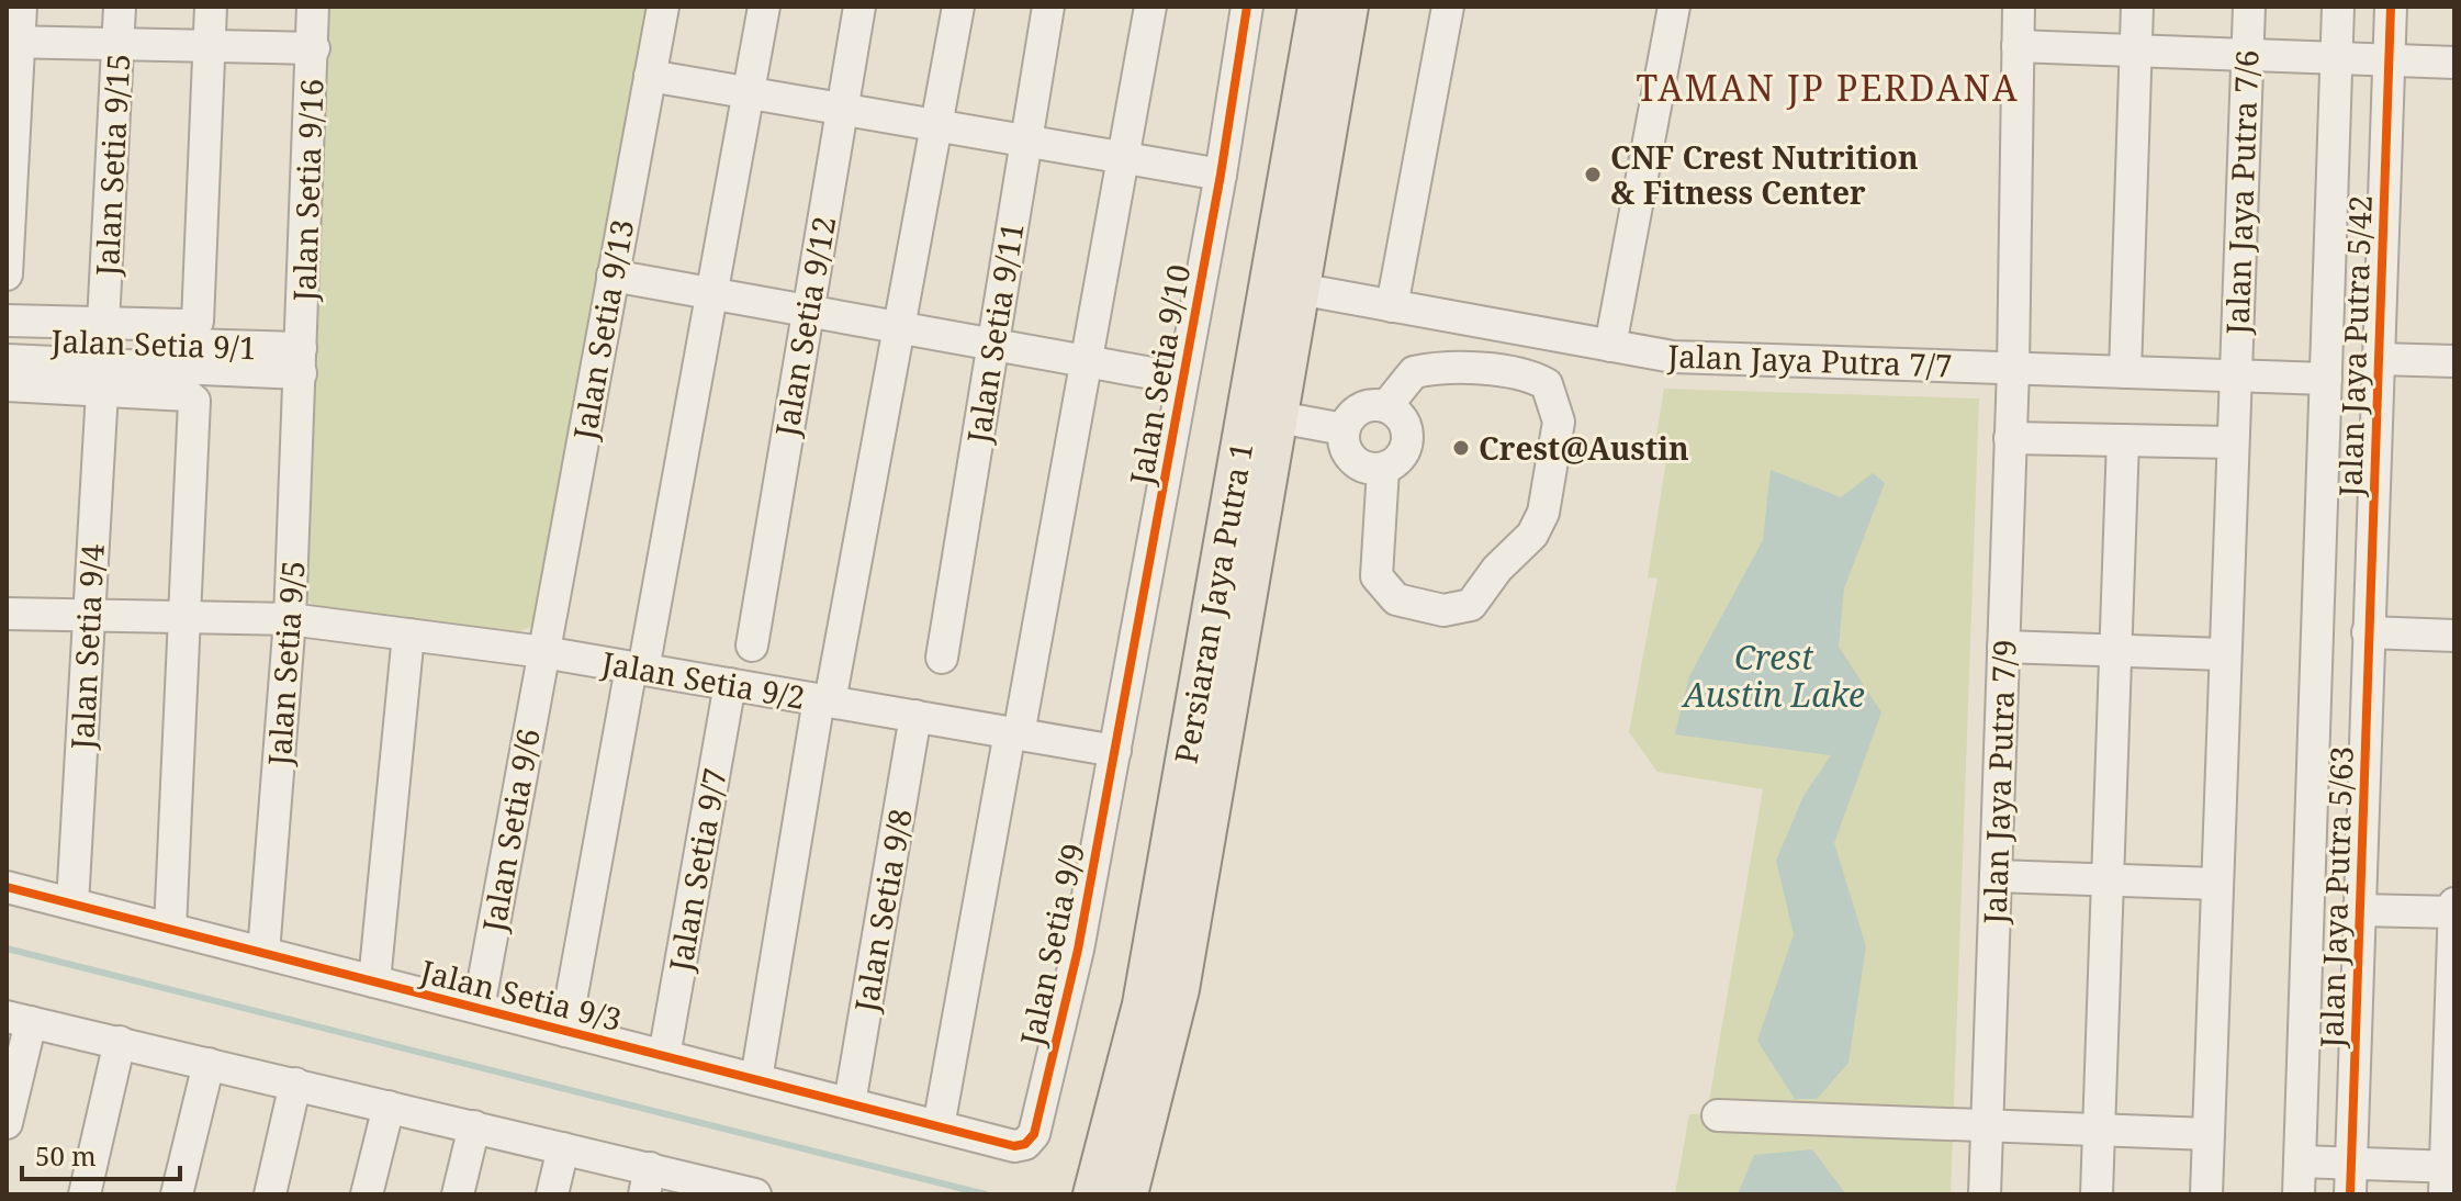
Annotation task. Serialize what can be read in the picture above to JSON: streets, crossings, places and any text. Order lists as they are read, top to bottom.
{
  "streets": {
    "main road": ["Persiaran Jaya Putra 1"],
    "street": [
      "Jalan Setia 9/15",
      "Jalan Setia 9/16",
      "Jalan Jaya Putra 7/6",
      "Jalan Setia 9/12",
      "Jalan Setia 9/13",
      "Jalan Setia 9/11",
      "Jalan Setia 9/1",
      "Jalan Jaya Putra 5/42",
      "Jalan Jaya Putra 7/7",
      "Jalan Setia 9/10",
      "Jalan Setia 9/4",
      "Jalan Setia 9/5",
      "Jalan Setia 9/2",
      "Jalan Jaya Putra 7/9",
      "Jalan Setia 9/6",
      "Jalan Setia 9/7",
      "Jalan Jaya Putra 5/63",
      "Jalan Setia 9/8",
      "Jalan Setia 9/9",
      "Jalan Setia 9/3"
    ]
  },
  "crossings": [
    ["Jalan Setia 9/16", "Jalan Setia 9/1"],
    ["Jalan Setia 9/16", "Jalan Setia 9/5"],
    ["Jalan Jaya Putra 7/6", "Jalan Jaya Putra 7/7"],
    ["Jalan Setia 9/13", "Jalan Setia 9/2"],
    ["Jalan Setia 9/13", "Jalan Setia 9/6"],
    ["Jalan Setia 9/1", "Jalan Setia 9/5"],
    ["Jalan Jaya Putra 5/42", "Jalan Jaya Putra 5/63"],
    ["Jalan Jaya Putra 7/7", "Persiaran Jaya Putra 1"],
    ["Jalan Jaya Putra 7/7", "Jalan Jaya Putra 7/9"],
    ["Jalan Setia 9/10", "Jalan Setia 9/2"],
    ["Jalan Setia 9/10", "Jalan Setia 9/9"],
    ["Jalan Setia 9/4", "Jalan Setia 9/2"],
    ["Jalan Setia 9/4", "Jalan Setia 9/3"],
    ["Jalan Setia 9/5", "Jalan Setia 9/2"],
    ["Jalan Setia 9/5", "Jalan Setia 9/3"],
    ["Jalan Setia 9/2", "Jalan Setia 9/6"],
    ["Jalan Setia 9/2", "Jalan Setia 9/7"],
    ["Jalan Setia 9/2", "Jalan Setia 9/8"],
    ["Jalan Setia 9/2", "Jalan Setia 9/9"],
    ["Jalan Setia 9/6", "Jalan Setia 9/3"],
    ["Jalan Setia 9/7", "Jalan Setia 9/3"],
    ["Jalan Setia 9/8", "Jalan Setia 9/3"],
    ["Jalan Setia 9/9", "Jalan Setia 9/3"]
  ],
  "districts": ["TAMAN JP PERDANA"],
  "water": ["Crest Austin Lake"],
  "places": ["CNF Crest Nutrition & Fitness Center", "Crest@Austin"],
  "scale_bar": "50 m"
}
